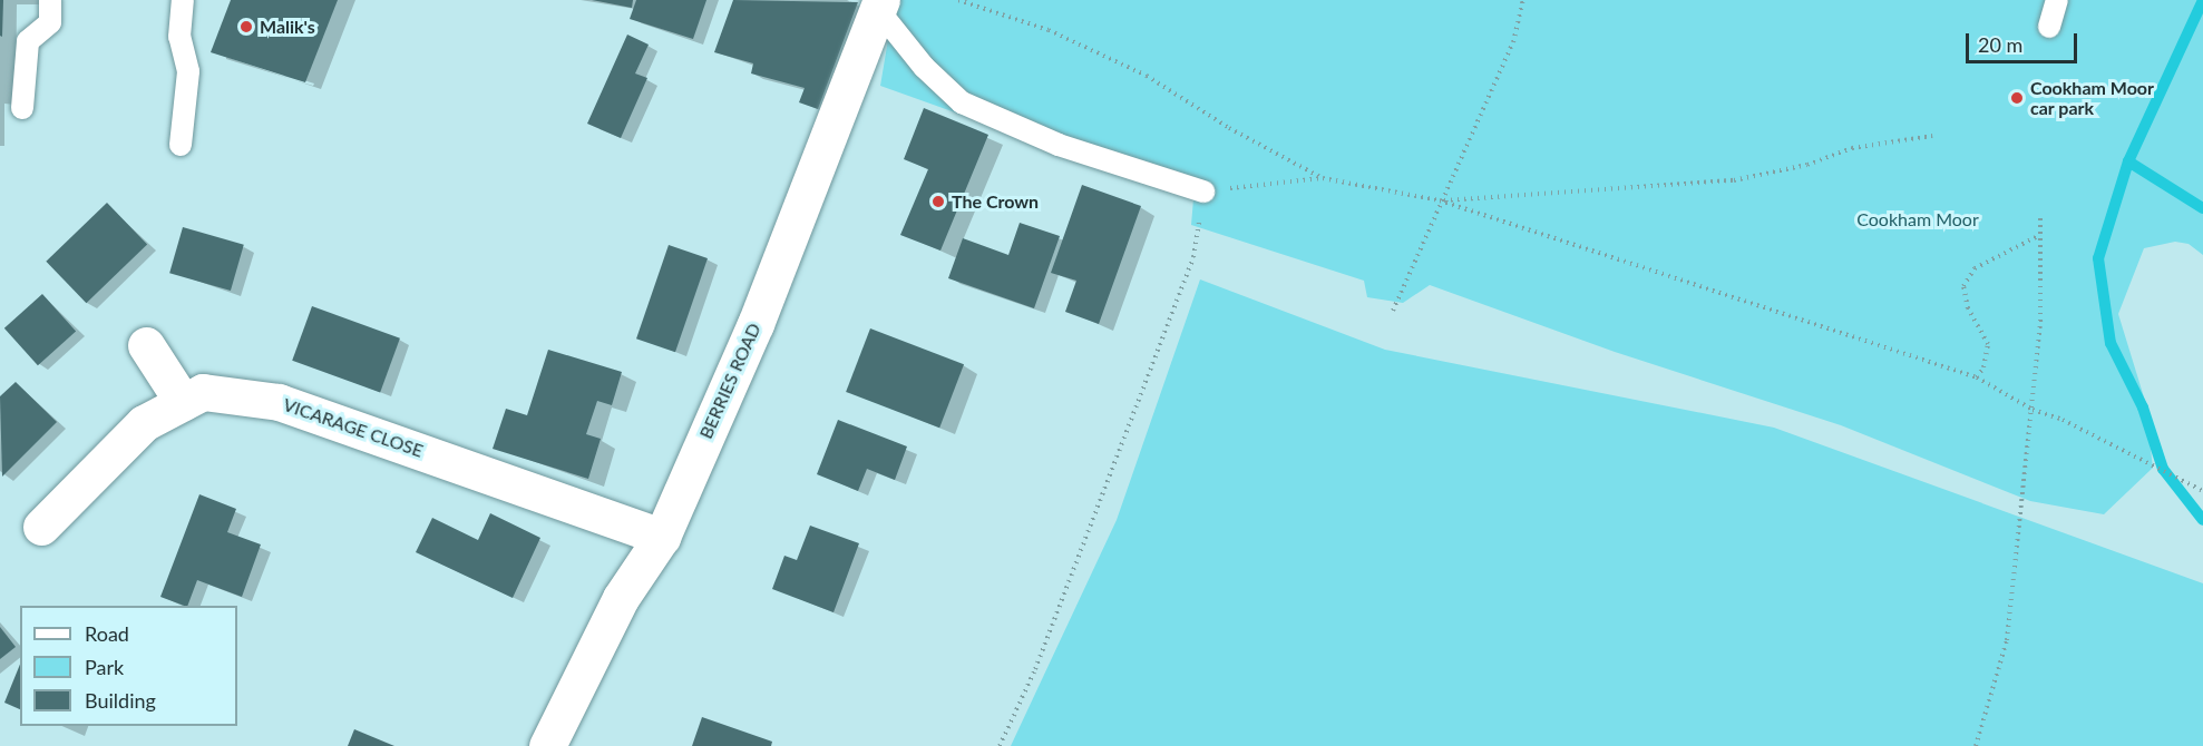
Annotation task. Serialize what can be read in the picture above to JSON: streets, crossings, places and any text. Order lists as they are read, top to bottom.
{
  "streets": {
    "street": ["BERRIES ROAD", "VICARAGE CLOSE"]
  },
  "crossings": [
    ["BERRIES ROAD", "VICARAGE CLOSE"]
  ],
  "parks": ["Cookham Moor"],
  "places": ["Malik's", "Cookham Moor car park", "The Crown"],
  "legend": ["Road", "Park", "Building"],
  "scale_bar": "20 m"
}
